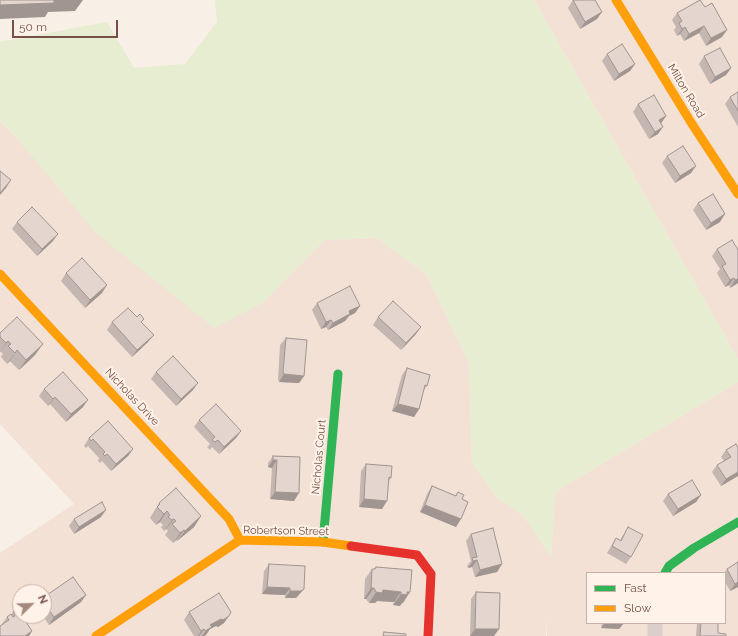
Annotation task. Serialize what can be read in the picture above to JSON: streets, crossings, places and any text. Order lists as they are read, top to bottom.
{
  "streets": {
    "street": [
      "Milton Road",
      "Nicholas Drive",
      "Nicholas Court",
      "Robertson Street"
    ]
  },
  "crossings": [
    ["Nicholas Drive", "Robertson Street"],
    ["Nicholas Court", "Robertson Street"]
  ],
  "legend": ["Fast", "Slow"],
  "scale_bar": "50 m",
  "north": "top right"
}
